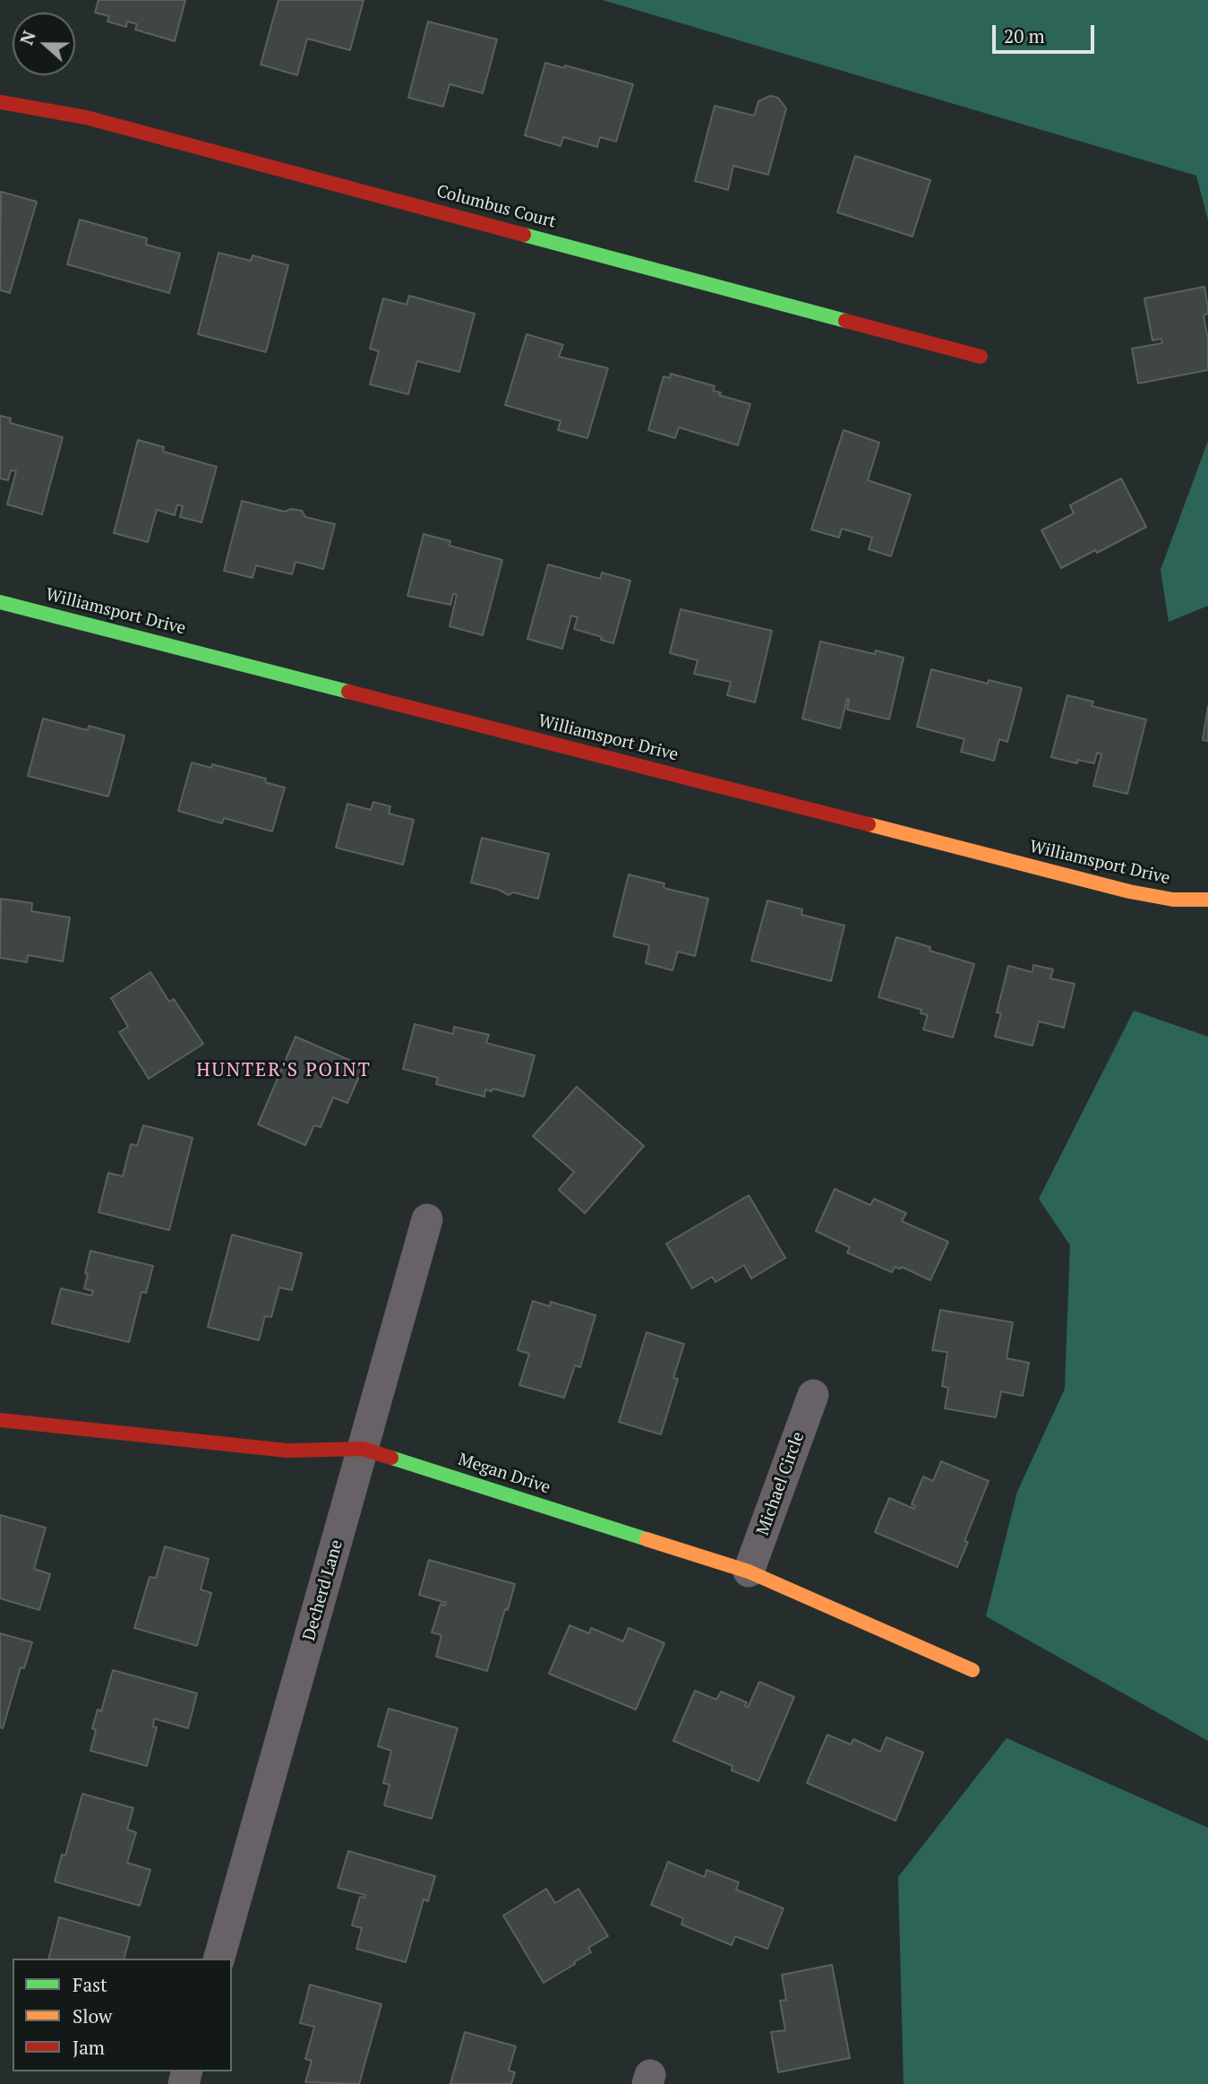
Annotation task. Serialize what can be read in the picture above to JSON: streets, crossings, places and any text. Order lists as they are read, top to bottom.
{
  "streets": {
    "street": [
      "Columbus Court",
      "Williamsport Drive",
      "Megan Drive",
      "Michael Circle",
      "Decherd Lane"
    ]
  },
  "crossings": [
    ["Megan Drive", "Michael Circle"],
    ["Megan Drive", "Decherd Lane"]
  ],
  "districts": ["HUNTER'S POINT"],
  "legend": ["Fast", "Slow", "Jam"],
  "scale_bar": "20 m",
  "north": "left"
}
